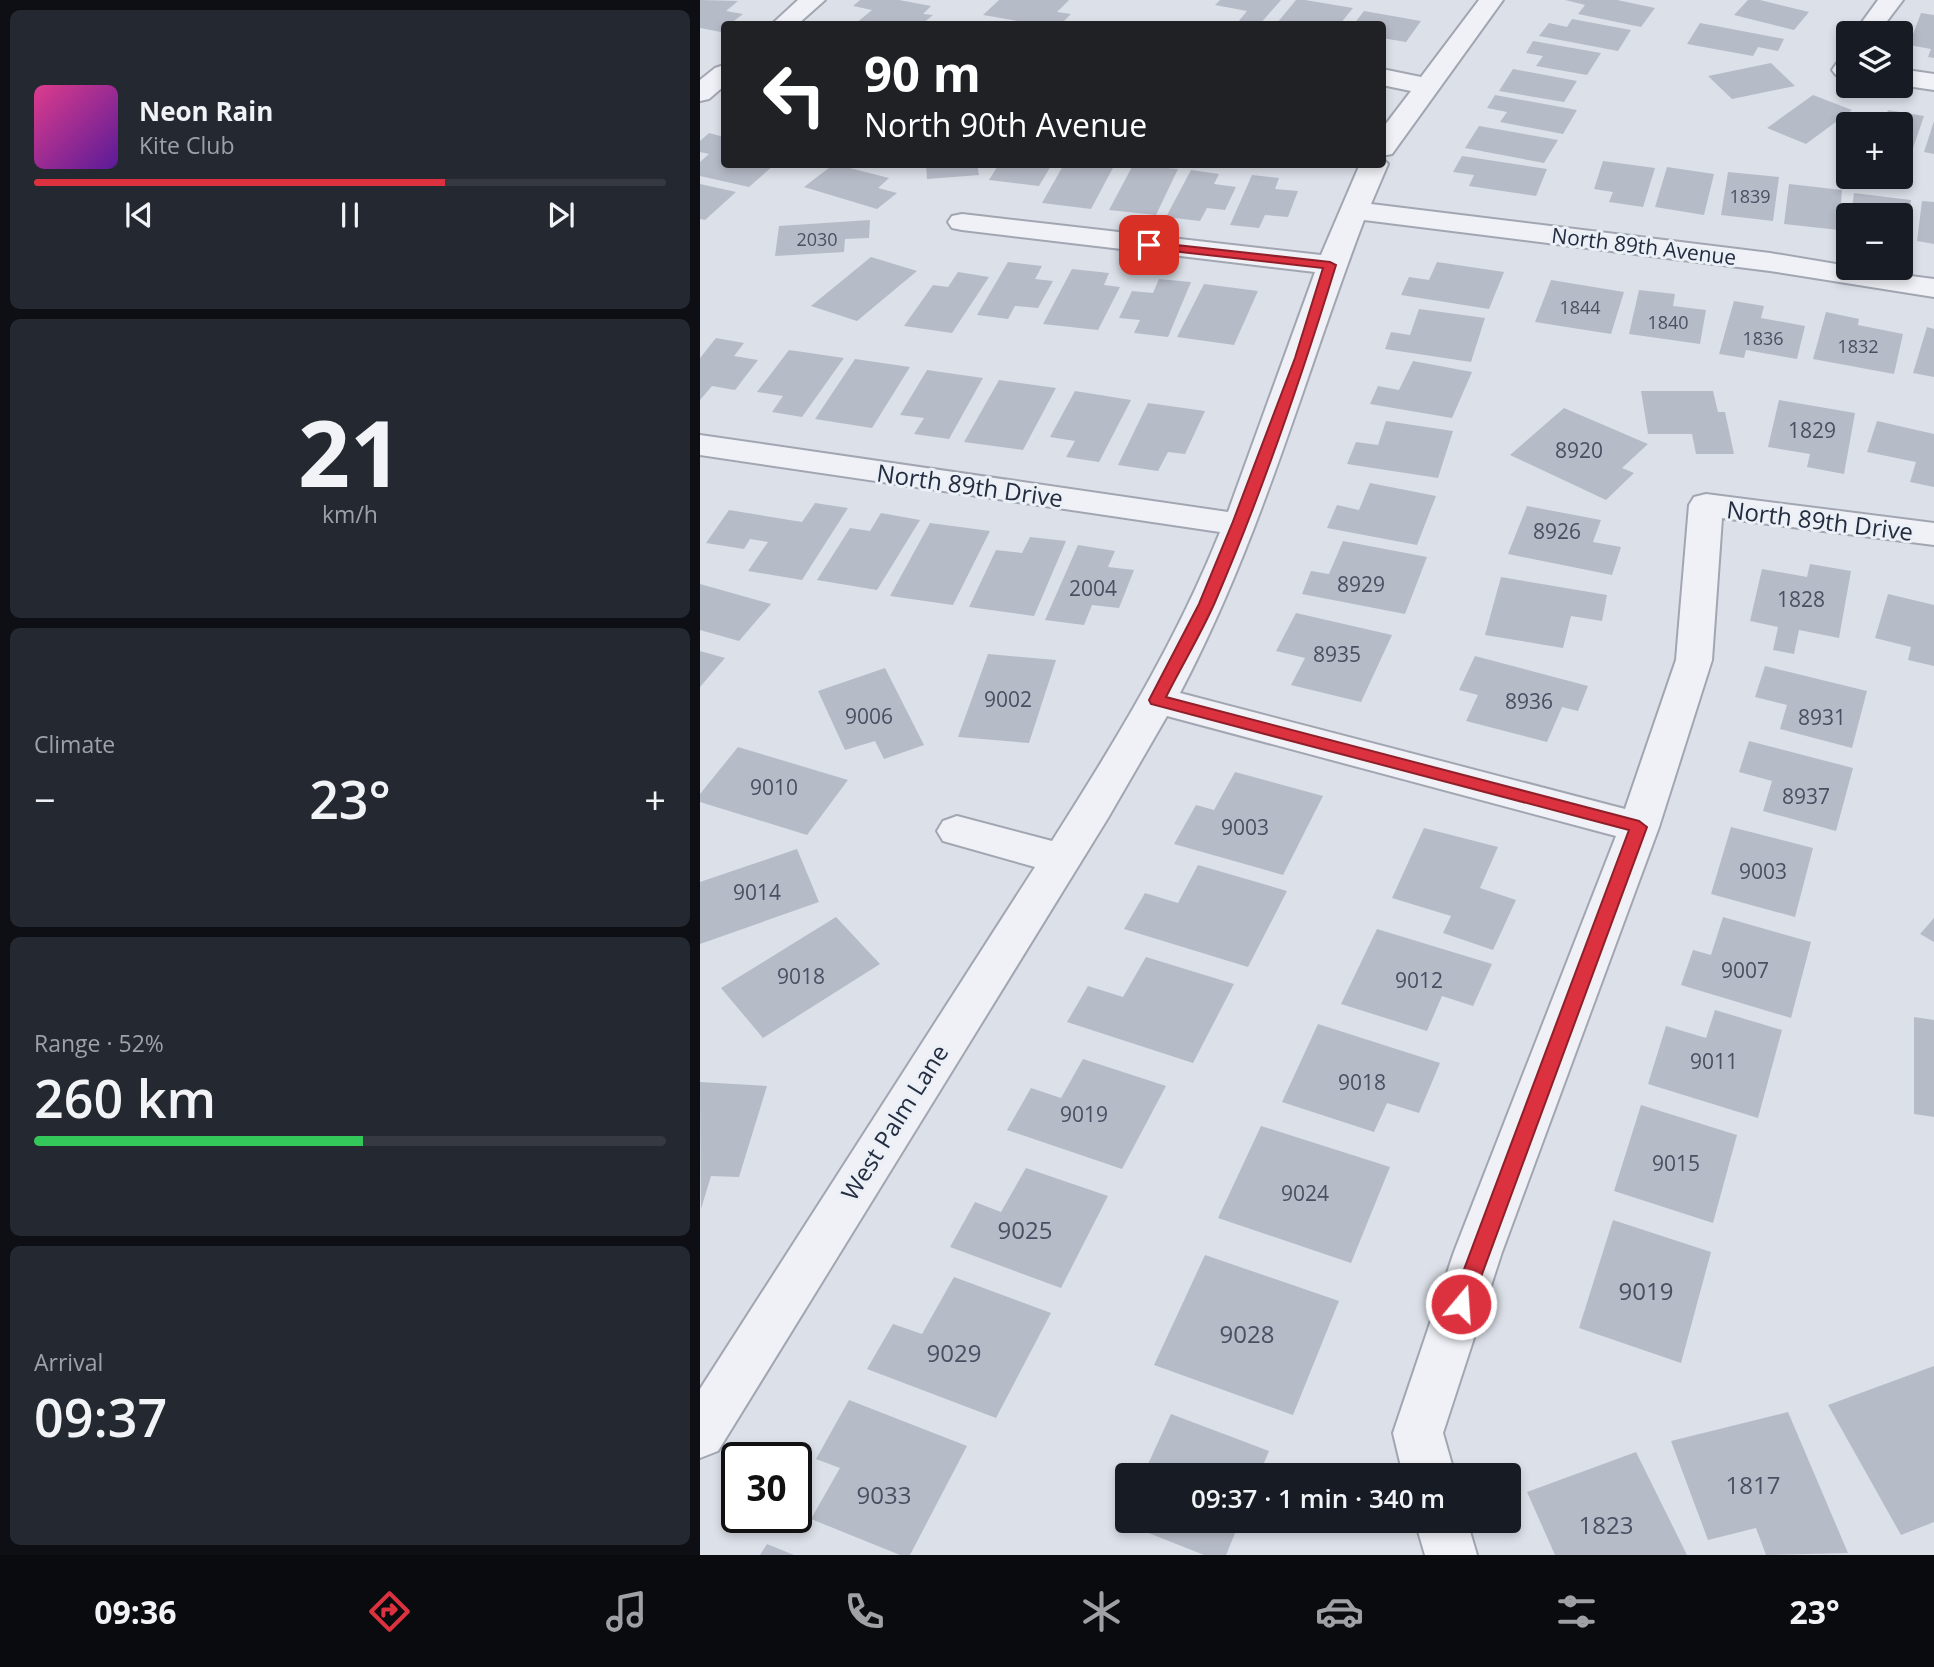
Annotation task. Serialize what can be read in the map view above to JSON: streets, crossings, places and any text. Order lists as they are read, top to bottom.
{
  "streets": {
    "street": ["North 89th Avenue", "North 89th Drive", "West Palm Lane"]
  },
  "crossings": [
    ["North 89th Avenue", "West Palm Lane"],
    ["North 89th Drive", "West Palm Lane"]
  ],
  "house_numbers": [
    "1839",
    "2030",
    "1844",
    "1840",
    "1836",
    "1832",
    "1829",
    "8920",
    "8926",
    "8929",
    "2004",
    "1828",
    "8935",
    "9002",
    "8936",
    "9006",
    "8931",
    "9010",
    "8937",
    "9003",
    "9003",
    "9014",
    "9007",
    "9018",
    "9012",
    "9011",
    "9018",
    "9019",
    "9015",
    "9024",
    "9025",
    "9019",
    "9028",
    "9029",
    "1817",
    "9033",
    "1823"
  ],
  "page": {
    "map_buttons": ["+", "−"],
    "turn": ["90 m", "North 90th Avenue"],
    "song": ["Neon Rain", "Kite Club"],
    "tile": [
      ["21", "km/h"],
      "Climate",
      ["Range · 52%", "260 km"],
      ["Arrival", "09:37"]
    ],
    "heat": ["−", "23°", "+"],
    "limit": "30",
    "trip": "09:37 · 1 min · 340 m",
    "tabs": ["09:36", "23°"]
  }
}
